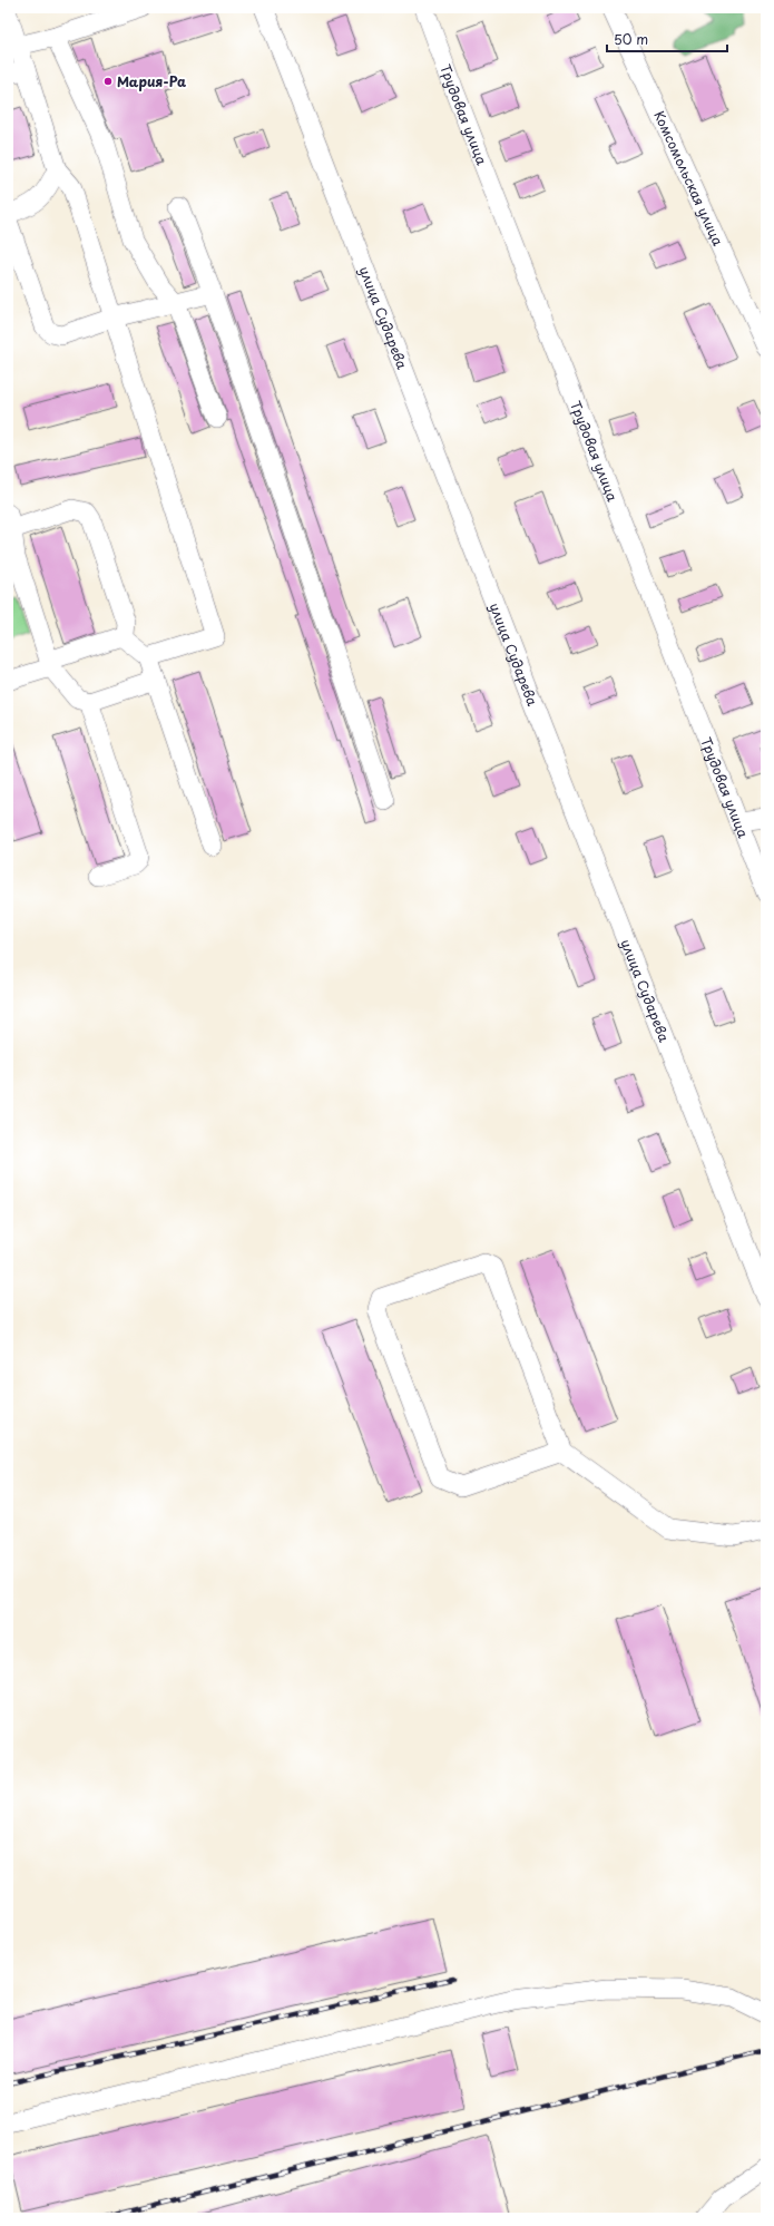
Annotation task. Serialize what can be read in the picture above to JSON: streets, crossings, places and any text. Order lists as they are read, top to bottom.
{
  "streets": {
    "street": ["Трудовая улица", "Комсомольская улица", "улица Сударева"]
  },
  "places": ["Мария-Ра"],
  "scale_bar": "50 m"
}
